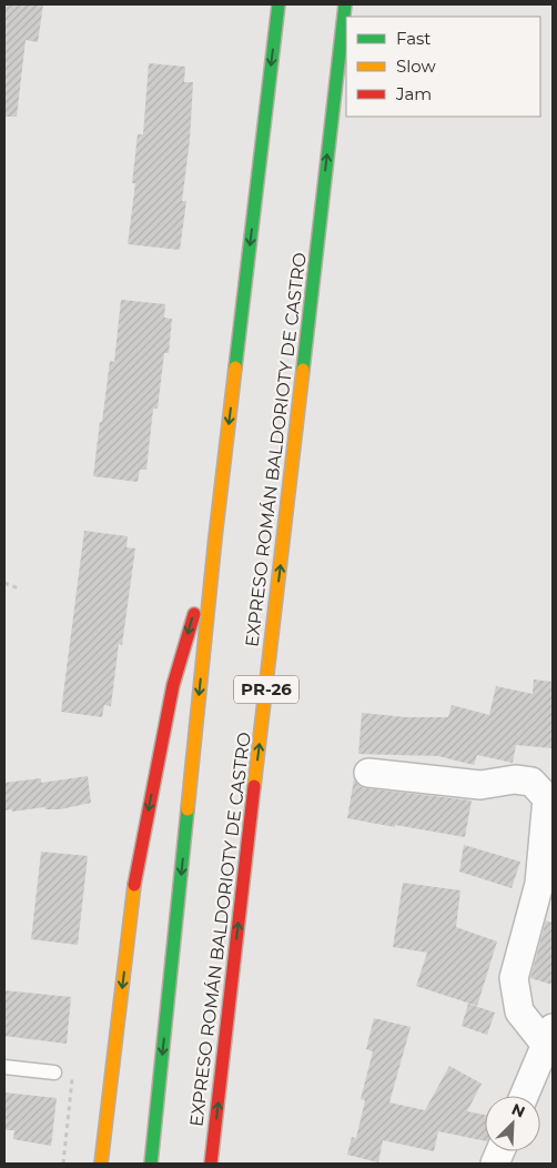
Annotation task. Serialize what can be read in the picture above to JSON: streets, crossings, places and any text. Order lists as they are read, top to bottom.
{
  "streets": {
    "highway": ["EXPRESO ROMÁN BALDORIOTY DE CASTRO", "PR-26"]
  },
  "legend": ["Fast", "Slow", "Jam"],
  "north": "top right"
}
